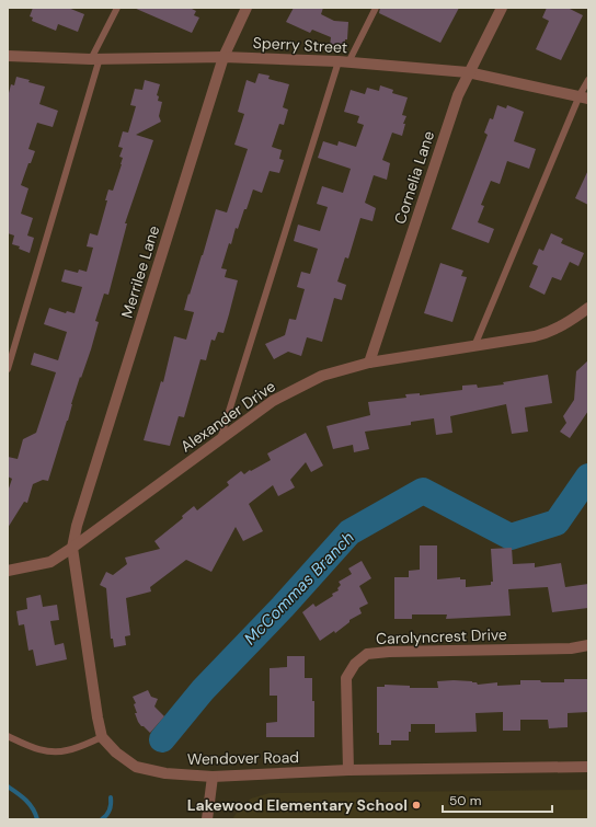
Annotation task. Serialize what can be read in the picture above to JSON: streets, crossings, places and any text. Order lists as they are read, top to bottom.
{
  "streets": {
    "street": [
      "Sperry Street",
      "Cornelia Lane",
      "Merrilee Lane",
      "Alexander Drive",
      "Carolyncrest Drive",
      "Wendover Road"
    ]
  },
  "crossings": [
    ["Sperry Street", "Cornelia Lane"],
    ["Sperry Street", "Merrilee Lane"],
    ["Cornelia Lane", "Alexander Drive"],
    ["Merrilee Lane", "Alexander Drive"],
    ["Merrilee Lane", "Wendover Road"],
    ["Alexander Drive", "Wendover Road"],
    ["Carolyncrest Drive", "Wendover Road"]
  ],
  "water": ["McCommas Branch"],
  "places": ["Lakewood Elementary School"],
  "scale_bar": "50 m"
}
